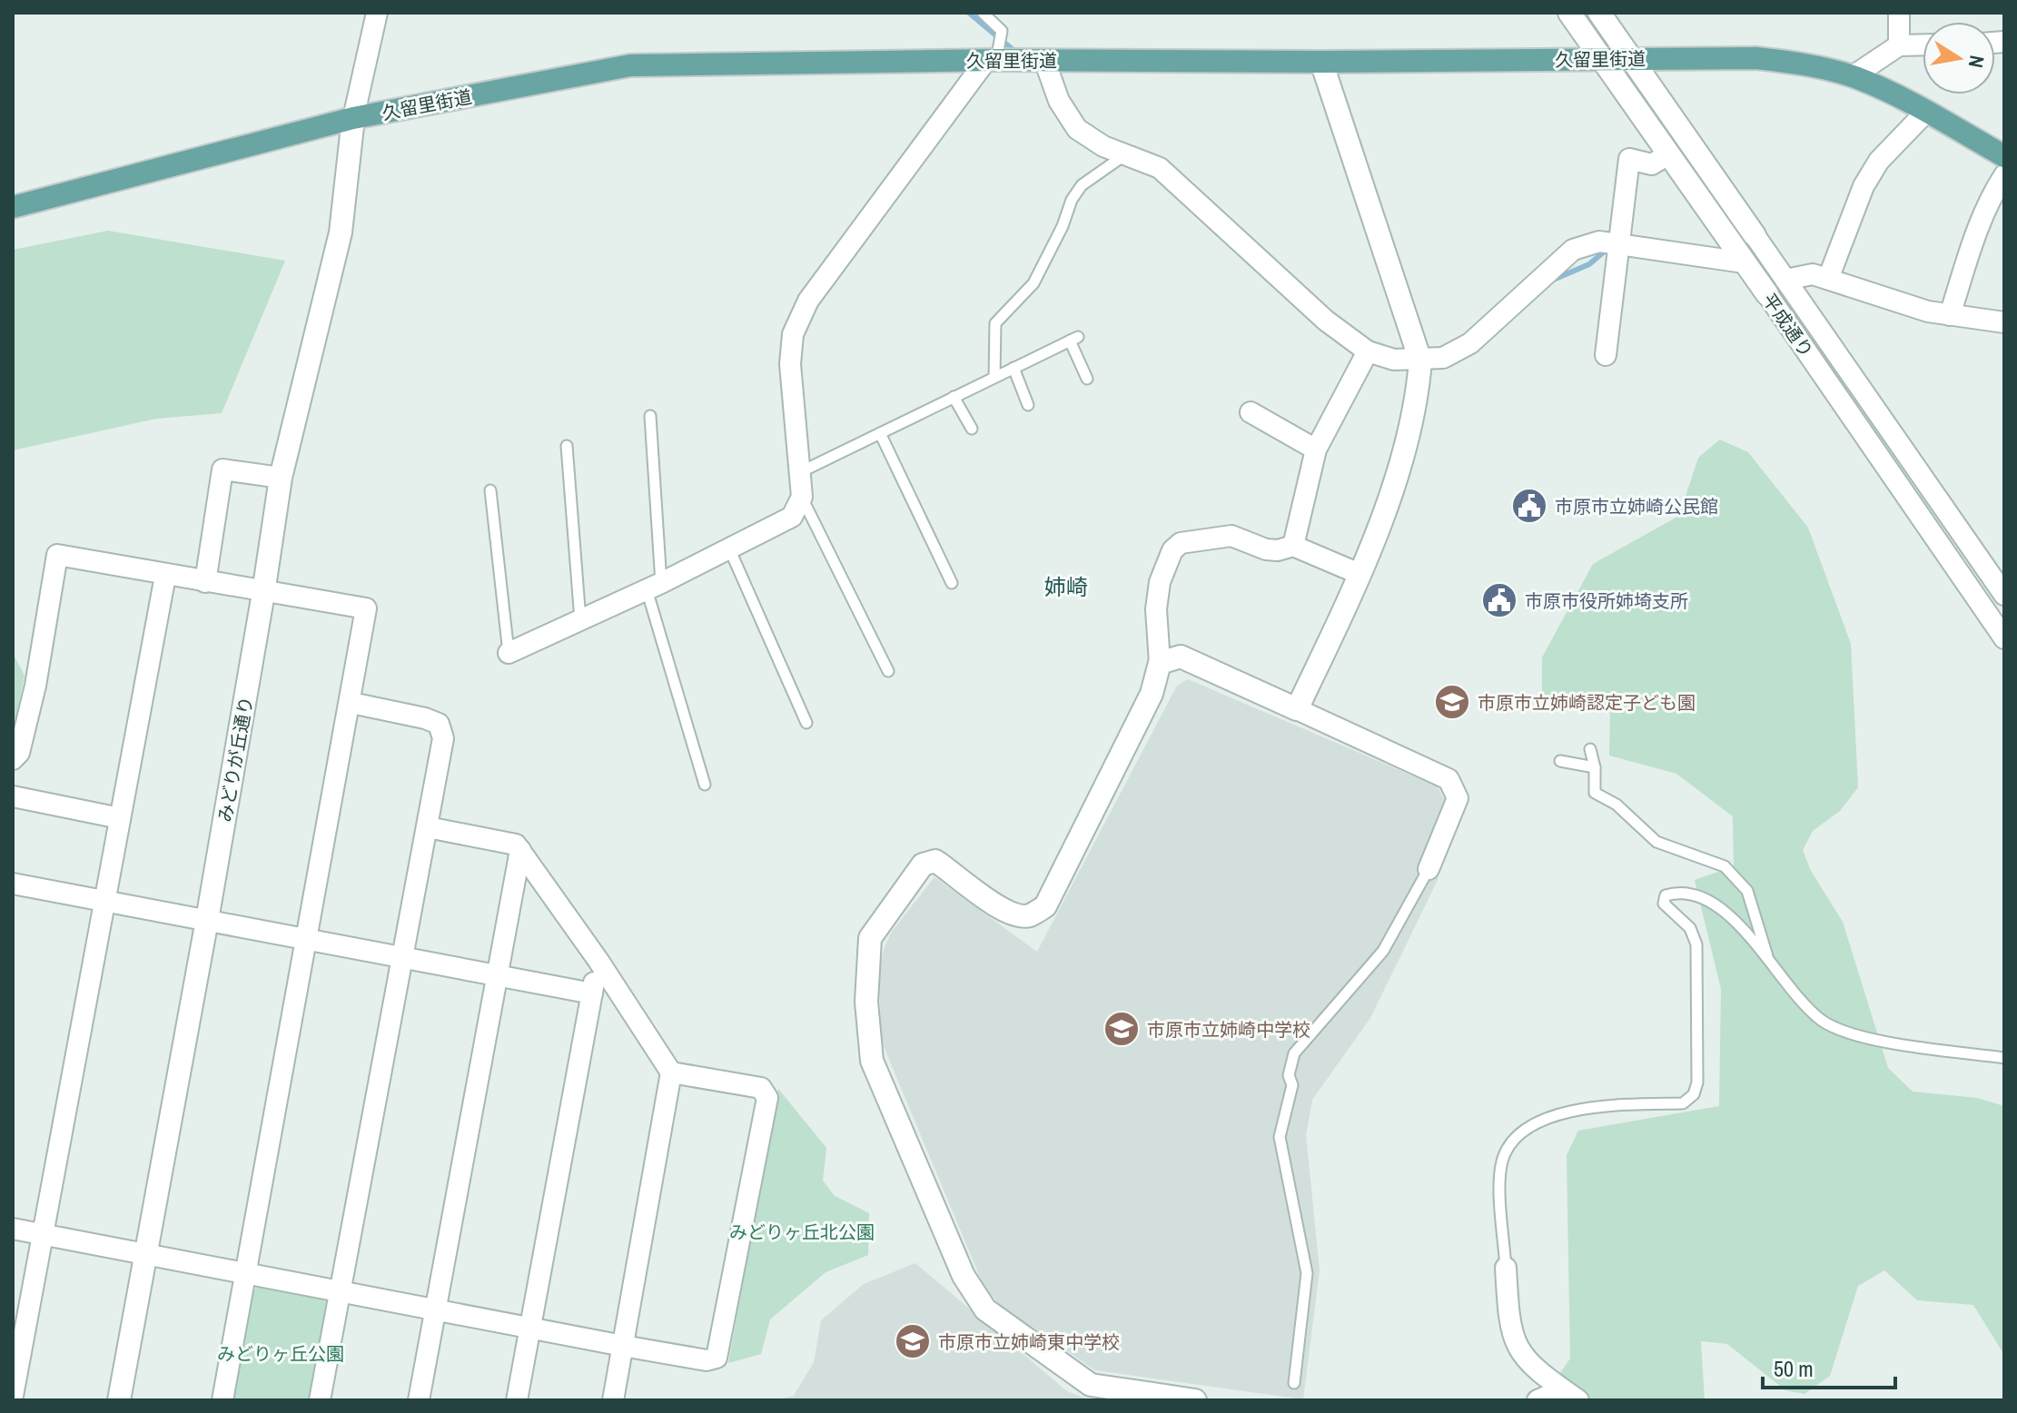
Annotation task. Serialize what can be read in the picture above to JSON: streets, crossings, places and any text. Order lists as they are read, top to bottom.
{
  "streets": {
    "main road": ["久留里街道"],
    "street": ["平成通り", "みどりが丘通り"]
  },
  "crossings": [
    ["久留里街道", "平成通り"],
    ["久留里街道", "みどりが丘通り"]
  ],
  "districts": ["姉崎"],
  "parks": ["みどりヶ丘北公園", "みどりヶ丘公園"],
  "places": {
    "public building": ["市原市立姉崎公民館", "市原市役所姉埼支所"],
    "school or university": ["市原市立姉崎認定子ども園", "市原市立姉崎中学校", "市原市立姉崎東中学校"]
  },
  "scale_bar": "50 m",
  "north": "right"
}
